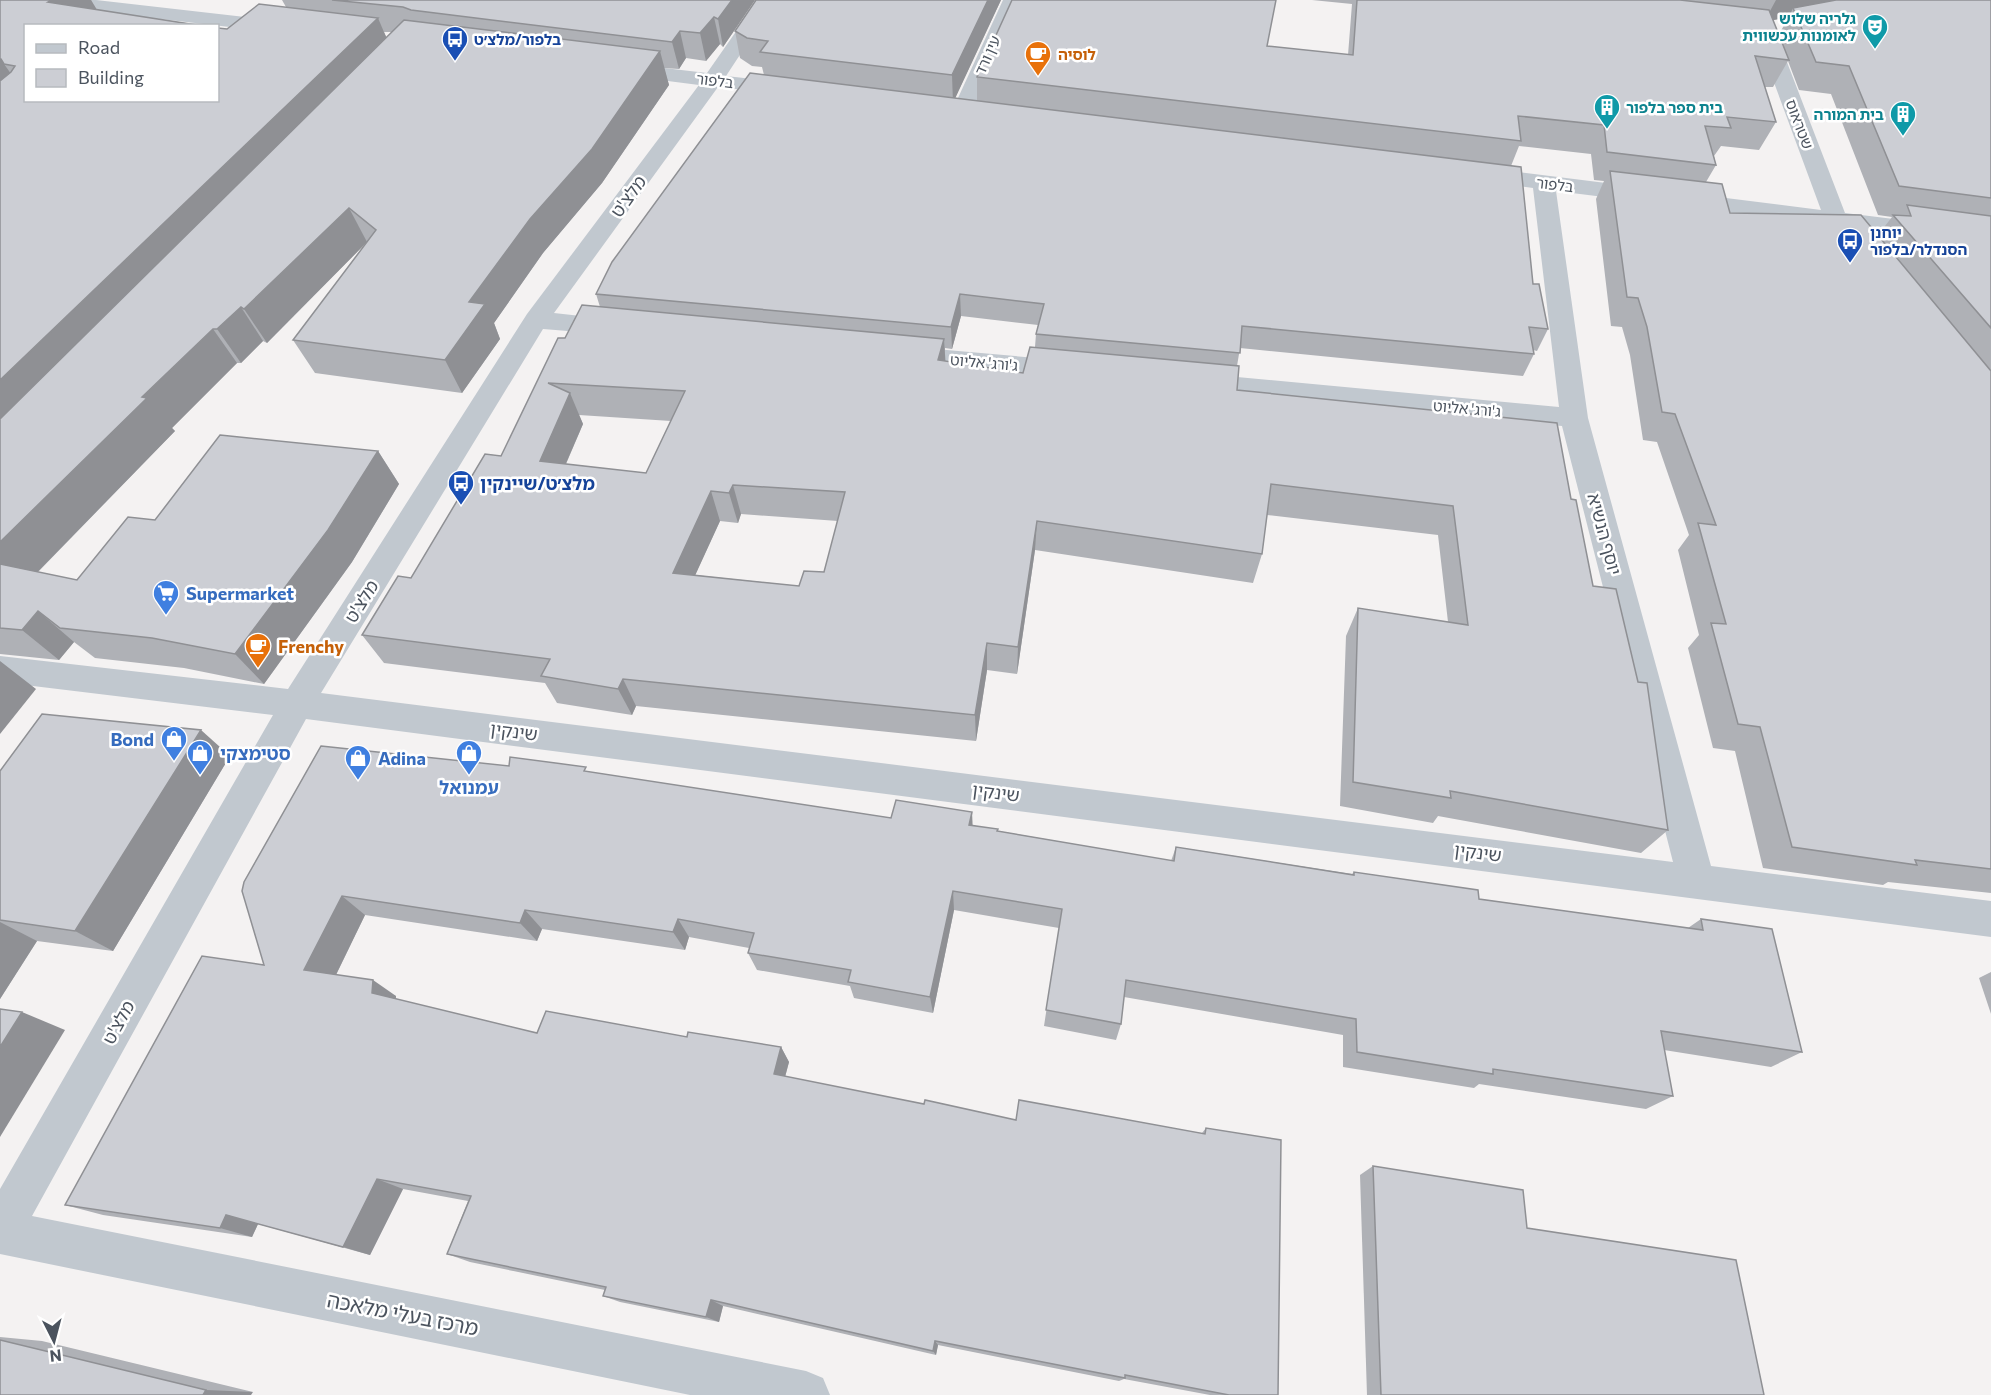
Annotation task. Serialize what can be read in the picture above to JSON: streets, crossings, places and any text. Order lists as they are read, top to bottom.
{
  "streets": {
    "street": [
      "עין ורד",
      "בלפור",
      "שטראוס",
      "מלצ'ט",
      "ג'ורג' אליוט",
      "יוסף הנשיא",
      "שינקין",
      "מרכז בעלי מלאכה"
    ]
  },
  "crossings": [
    ["בלפור", "שטראוס"],
    ["בלפור", "מלצ'ט"],
    ["בלפור", "יוסף הנשיא"],
    ["מלצ'ט", "שינקין"],
    ["מלצ'ט", "מרכז בעלי מלאכה"],
    ["ג'ורג' אליוט", "יוסף הנשיא"],
    ["יוסף הנשיא", "שינקין"]
  ],
  "places": {
    "theatre": ["גלריה שלוש לאומנות עכשווית"],
    "bus stop": ["בלפור/מלצ׳ט", "יוחנן הסנדלר/בלפור", "מלצ׳ט/שיינקין"],
    "cafe": ["לוסיה", "Frenchy"],
    "building": ["בית ספר בלפור", "בית המורה"],
    "supermarket": ["Supermarket"],
    "shop": [
      "Bond",
      "סטימצקי",
      "עמנואל",
      "Adina"
    ]
  },
  "legend": ["Road", "Building"],
  "north": "bottom"
}
